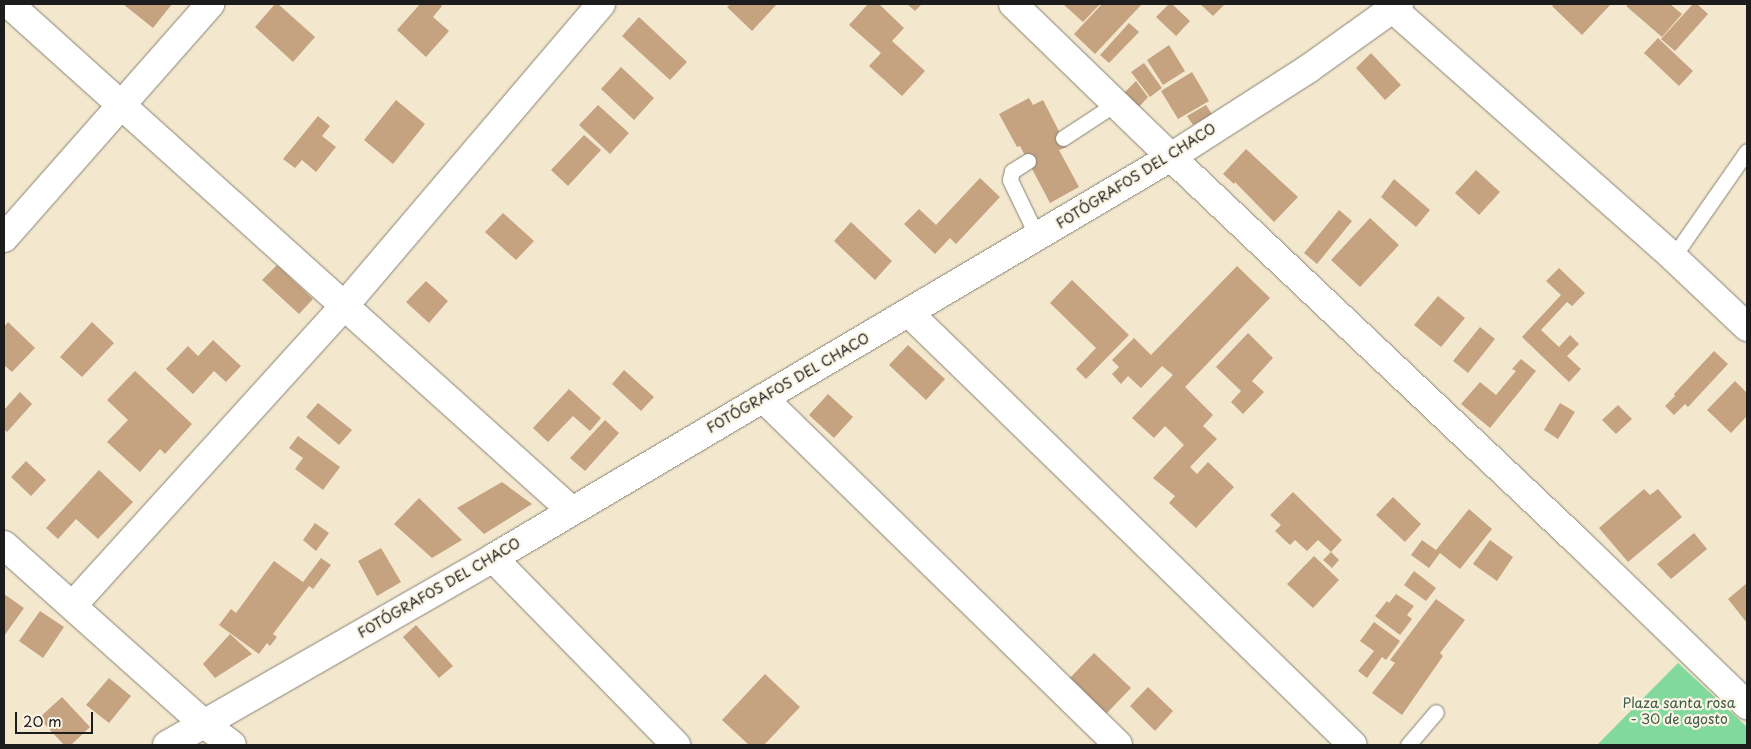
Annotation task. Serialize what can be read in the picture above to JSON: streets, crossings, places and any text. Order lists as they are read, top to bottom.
{
  "streets": {
    "street": ["FOTÓGRAFOS DEL CHACO"]
  },
  "parks": ["Plaza santa rosa - 30 de agosto"],
  "scale_bar": "20 m"
}
